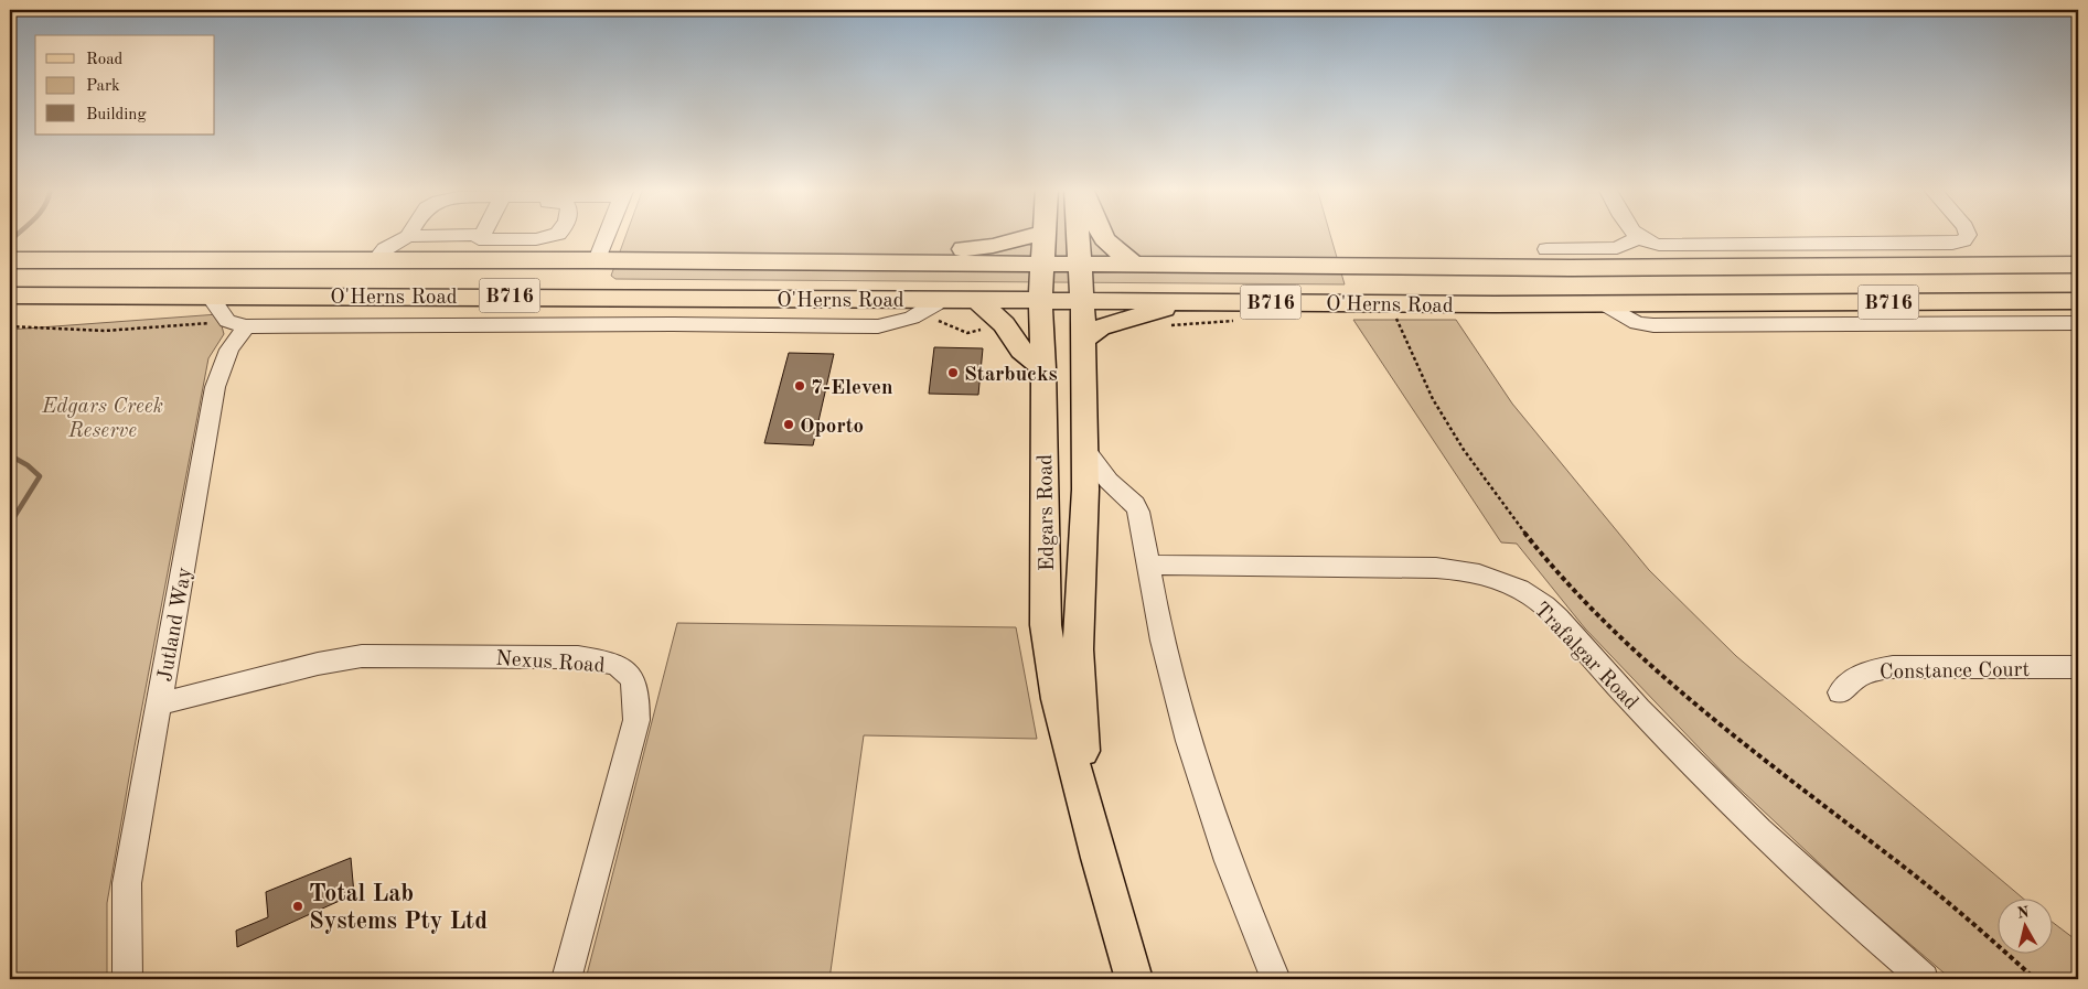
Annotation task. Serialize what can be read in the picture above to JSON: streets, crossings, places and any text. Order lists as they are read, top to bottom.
{
  "streets": {
    "main road": ["O'Herns Road", "B716", "Edgars Road"],
    "street": [
      "Jutland Way",
      "Trafalgar Road",
      "Nexus Road",
      "Constance Court"
    ]
  },
  "crossings": [
    ["O'Herns Road", "Edgars Road"],
    ["O'Herns Road", "Jutland Way"],
    ["Jutland Way", "Nexus Road"]
  ],
  "parks": ["Edgars Creek Reserve"],
  "places": [
    "Starbucks",
    "7-Eleven",
    "Oporto",
    "Total Lab Systems Pty Ltd"
  ],
  "legend": ["Road", "Park", "Building"],
  "north": "top"
}
